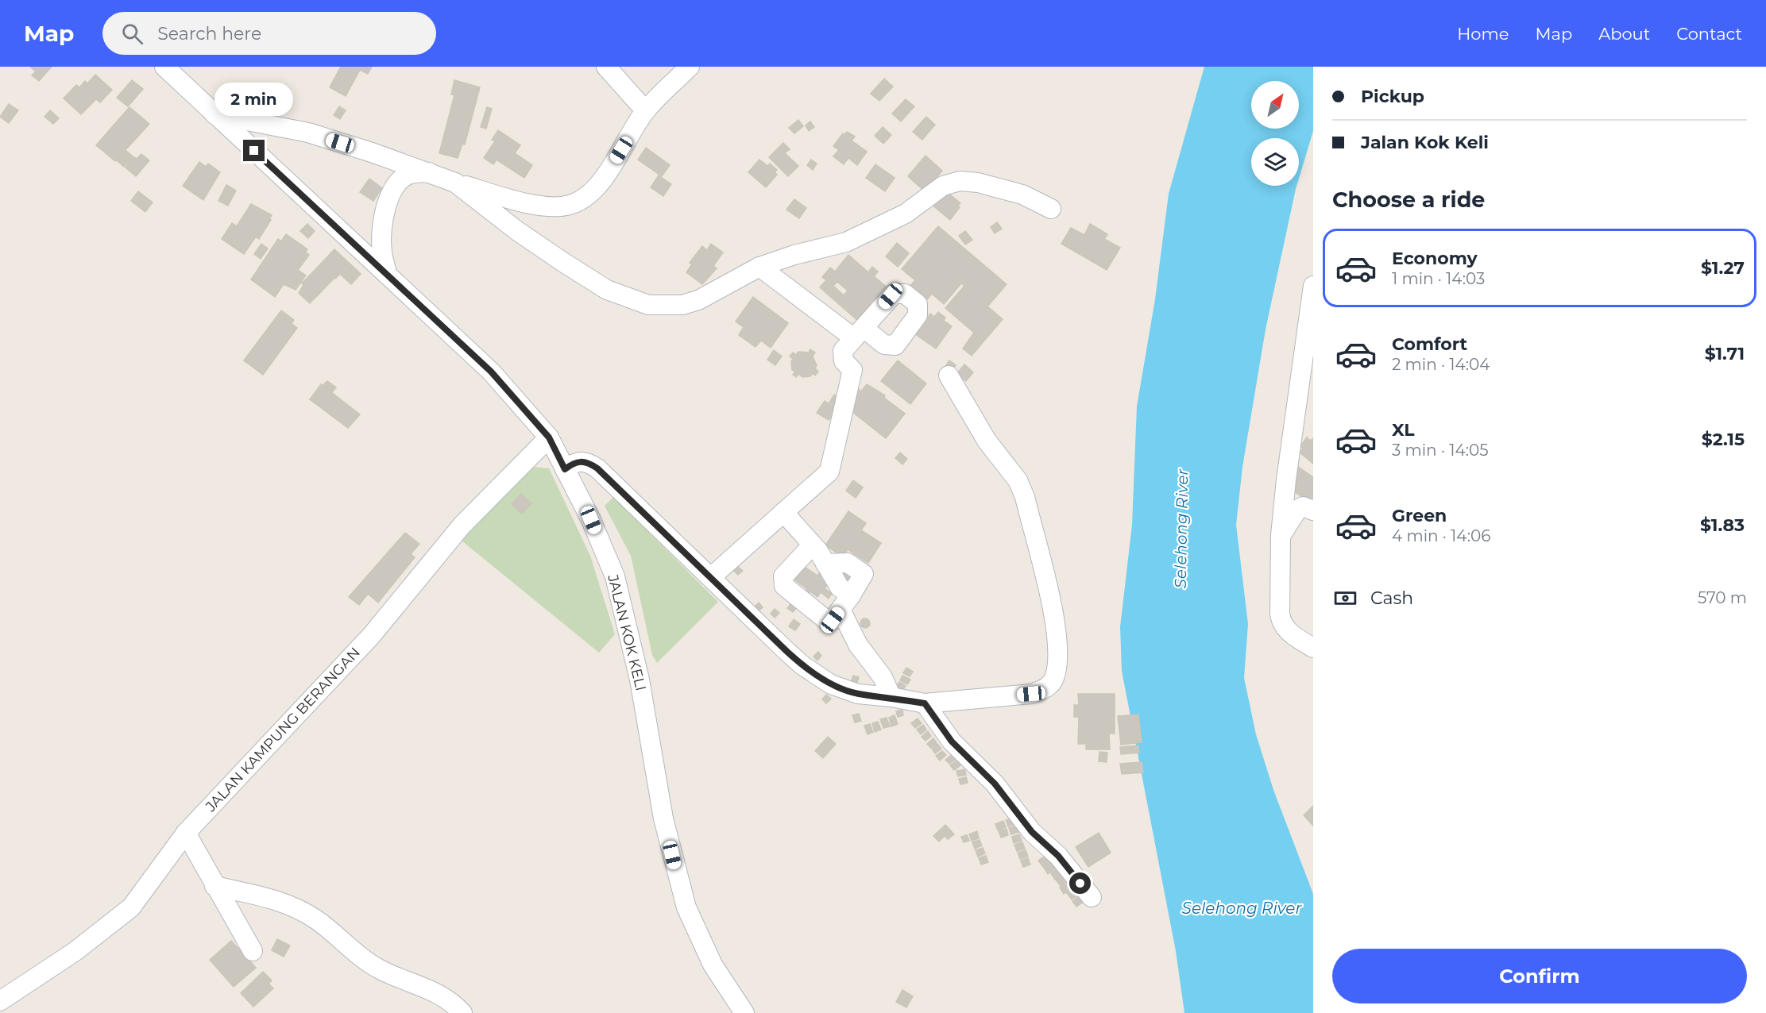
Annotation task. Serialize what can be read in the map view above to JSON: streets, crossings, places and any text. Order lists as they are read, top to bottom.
{
  "streets": {
    "street": ["JALAN KOK KELI", "JALAN KAMPUNG BERANGAN"]
  },
  "crossings": [
    ["JALAN KOK KELI", "JALAN KAMPUNG BERANGAN"]
  ],
  "water": ["Selehong River"],
  "north": "top right",
  "page": {
    "header": "Map",
    "search": "Search here",
    "nav": [
      "Home",
      "Map",
      "About",
      "Contact"
    ],
    "banner": ["Pickup", "Jalan Kok Keli"],
    "bubble": "2 min",
    "heading": "Choose a ride",
    "list": [
      {
        "name": "Economy",
        "note": "1 min · 14:03",
        "value": "$1.27"
      },
      {
        "name": "Comfort",
        "note": "2 min · 14:04",
        "value": "$1.71"
      },
      {
        "name": "XL",
        "note": "3 min · 14:05",
        "value": "$2.15"
      },
      {
        "name": "Green",
        "note": "4 min · 14:06",
        "value": "$1.83"
      }
    ],
    "pay": ["Cash", "570 m"],
    "buttons": "Confirm"
  }
}
